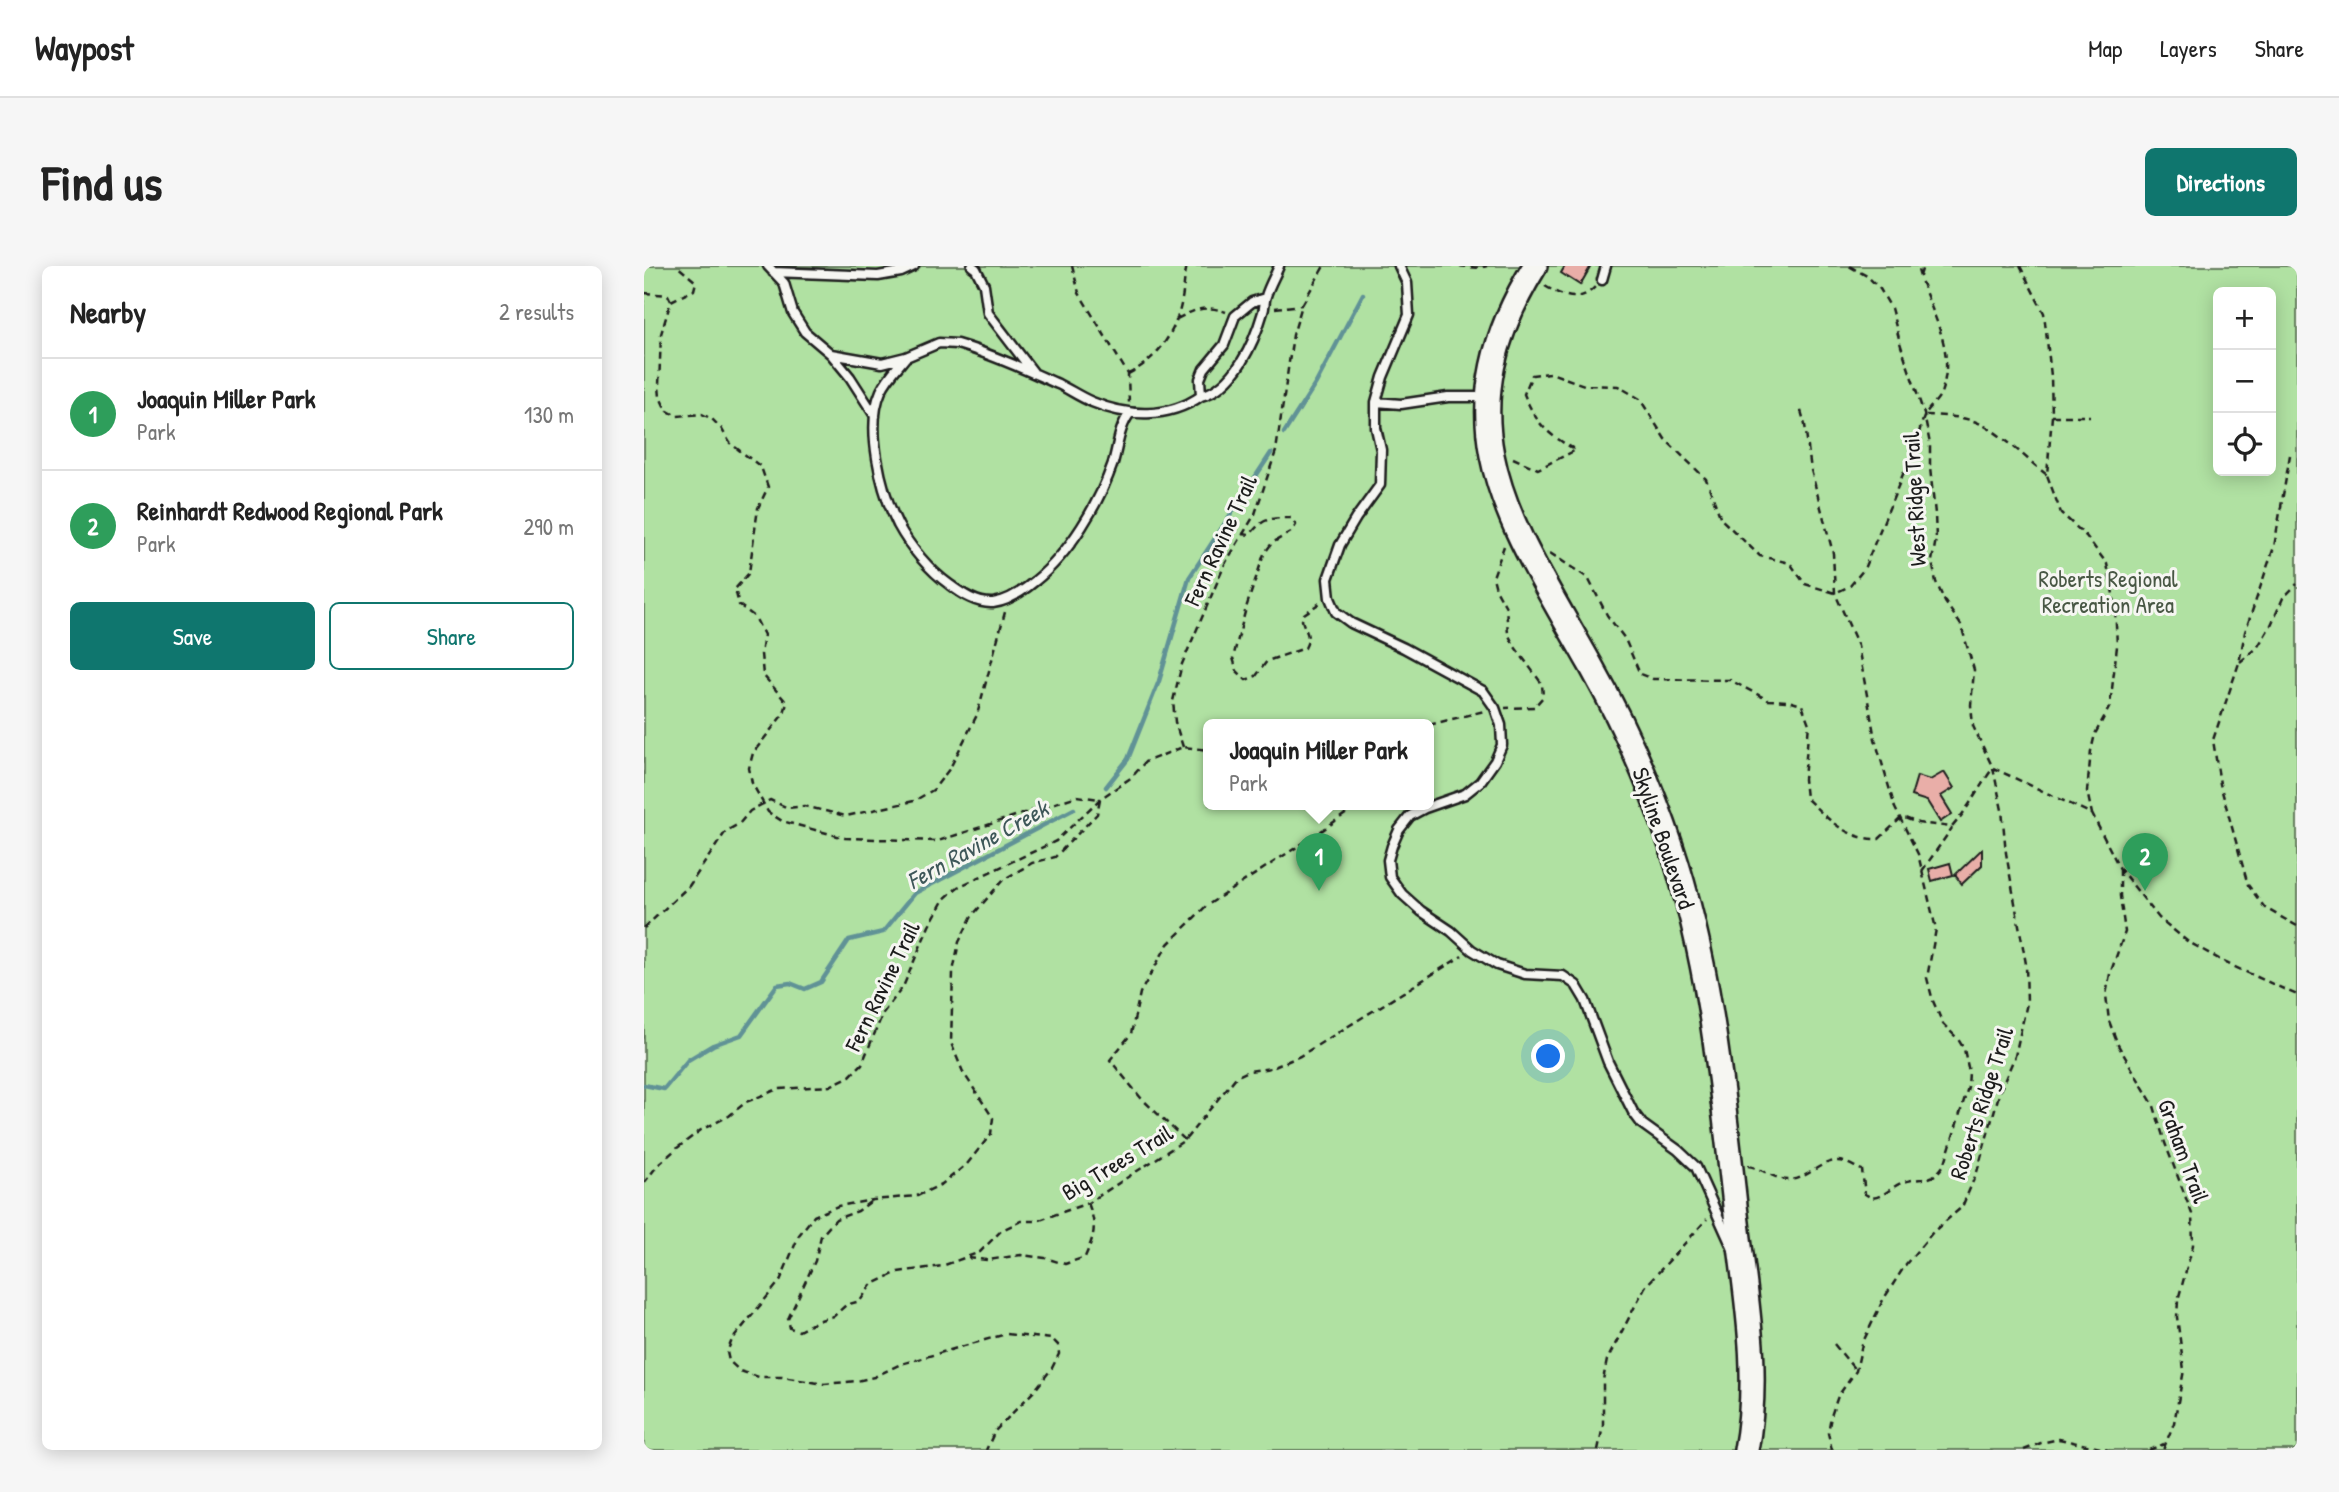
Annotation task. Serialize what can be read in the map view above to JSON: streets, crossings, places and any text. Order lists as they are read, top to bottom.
{
  "streets": {
    "main road": ["Skyline Boulevard"],
    "path": [
      "West Ridge Trail",
      "Fern Ravine Trail",
      "Roberts Ridge Trail",
      "Graham Trail",
      "Big Trees Trail"
    ]
  },
  "crossings": [
    ["West Ridge Trail", "Roberts Ridge Trail"]
  ],
  "water": ["Fern Ravine Creek"],
  "parks": ["Roberts Regional Recreation Area"],
  "page": {
    "header": "Waypost",
    "nav": ["Map", "Layers", "Share"],
    "buttons": [
      "Directions",
      ["Save", "Share"]
    ],
    "title": "Find us",
    "heading": ["Nearby", "2 results"],
    "map_buttons": ["+", "−"],
    "list": [
      {
        "mark": "1",
        "name": "Joaquin Miller Park",
        "note": "Park",
        "value": "130 m"
      },
      {
        "mark": "2",
        "name": "Reinhardt Redwood Regional Park",
        "note": "Park",
        "value": "290 m"
      }
    ],
    "popup": ["Joaquin Miller Park", "Park"],
    "pins": ["1", "2"]
  }
}
